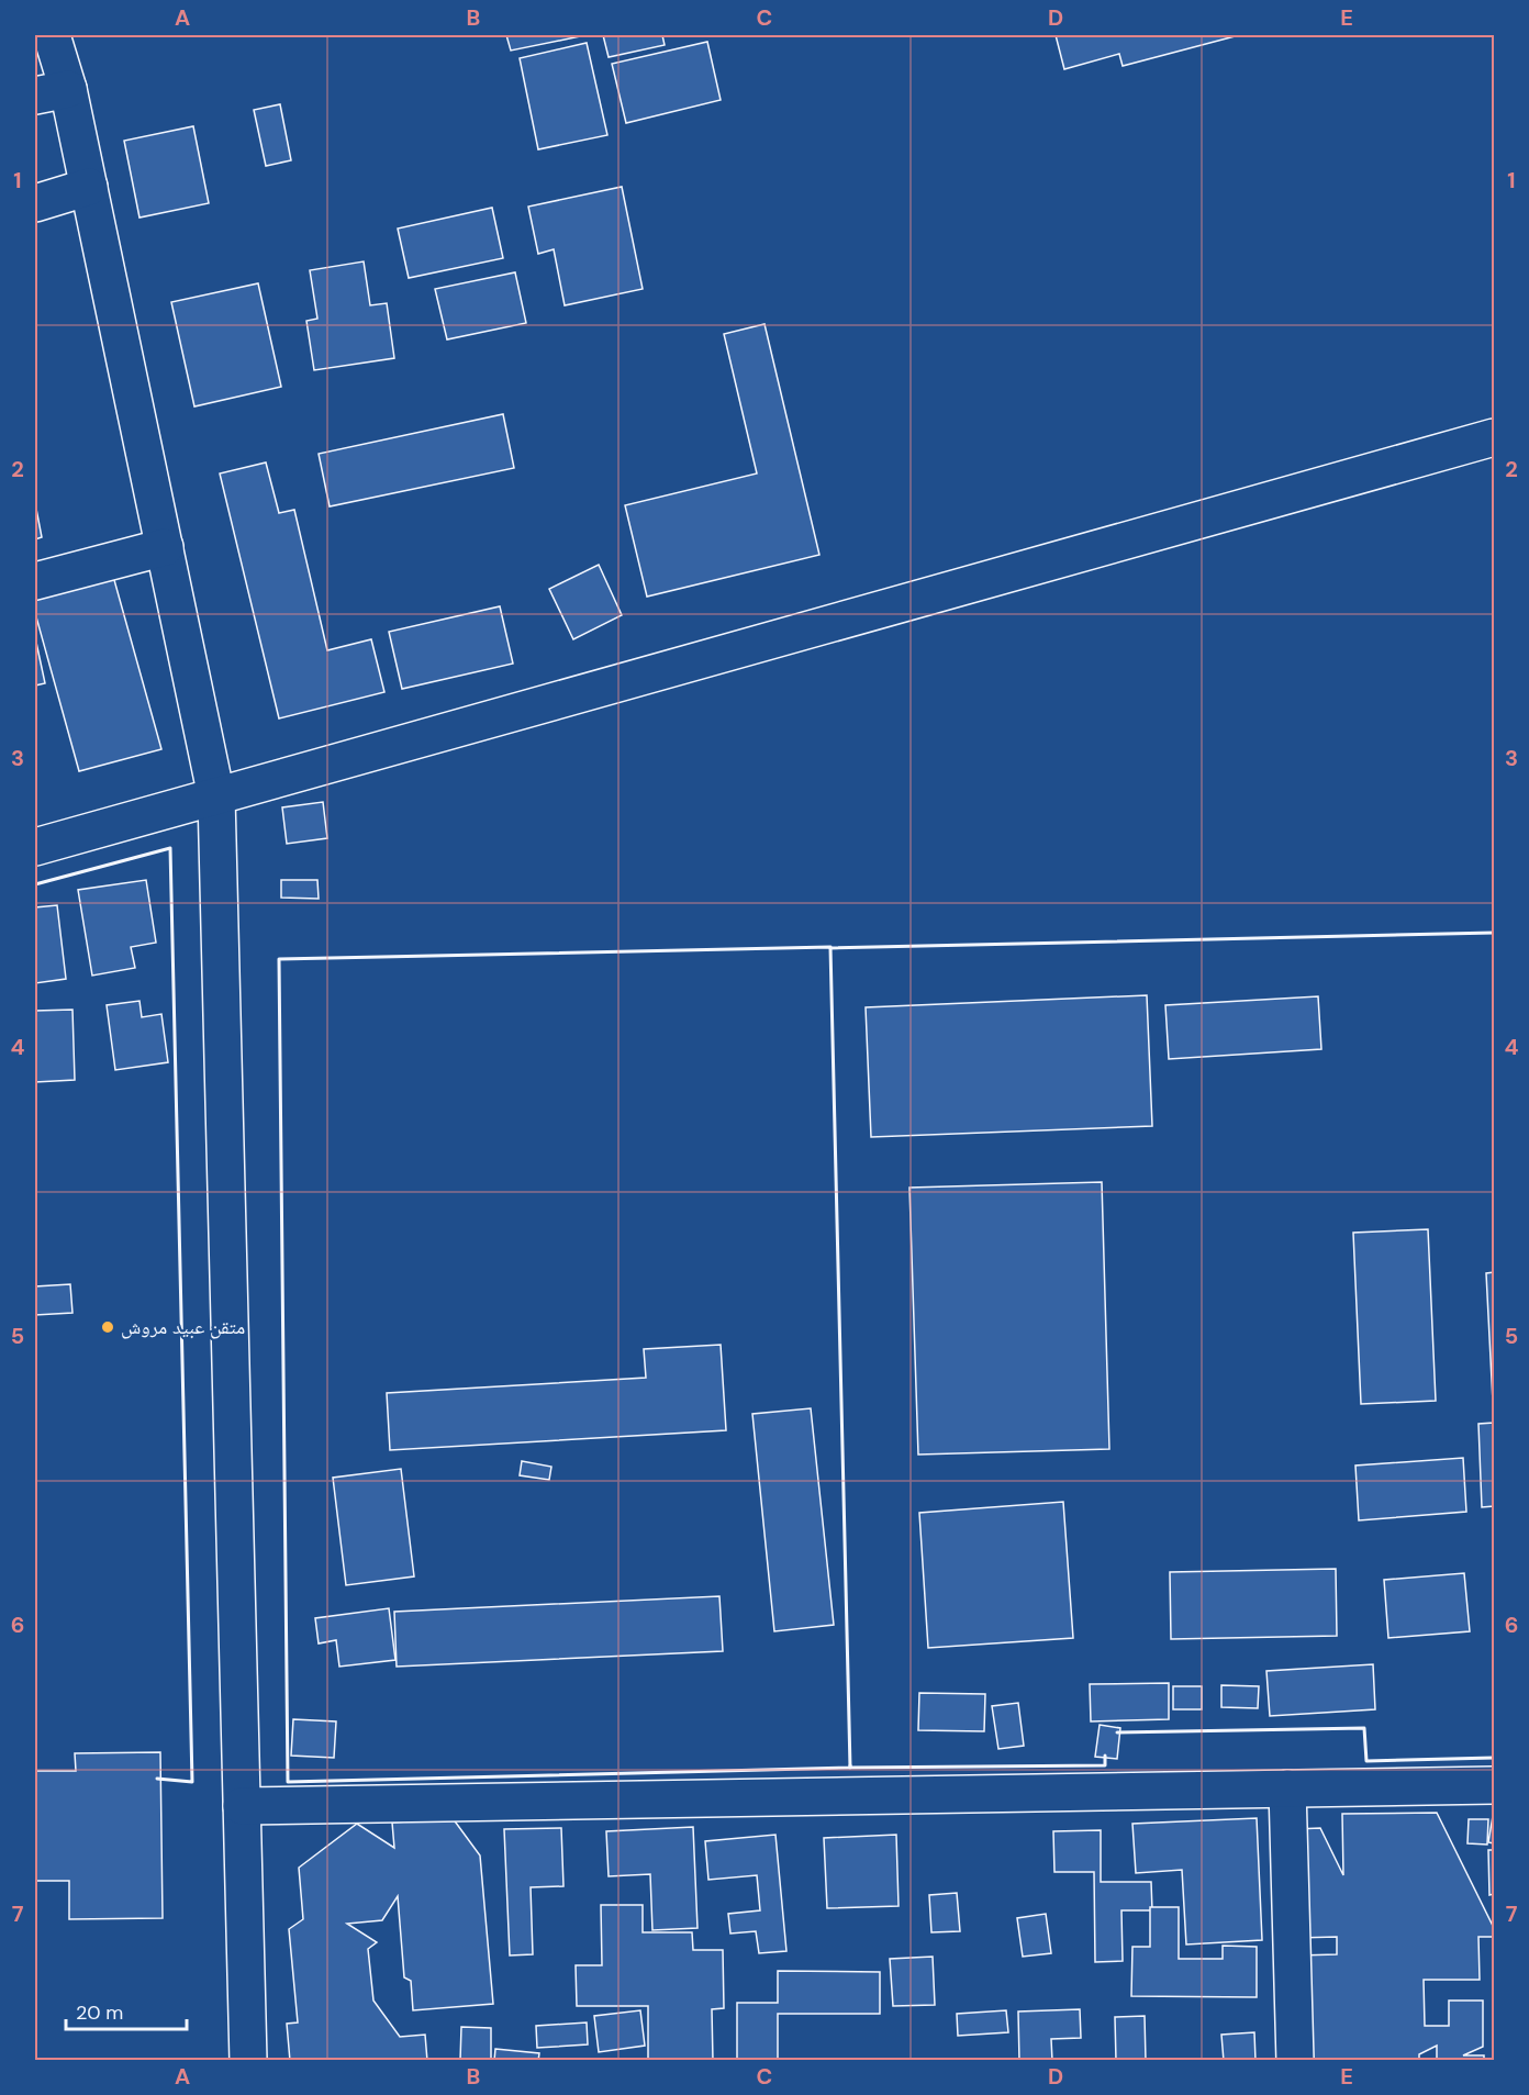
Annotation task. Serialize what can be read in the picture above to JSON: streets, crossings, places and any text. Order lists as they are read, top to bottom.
{
  "places": ["متقن عبيد مروش"],
  "scale_bar": "20 m",
  "grid": {
    "columns": [
      "A",
      "B",
      "C",
      "D",
      "E"
    ],
    "rows": [
      "1",
      "2",
      "3",
      "4",
      "5",
      "6",
      "7"
    ]
  }
}
